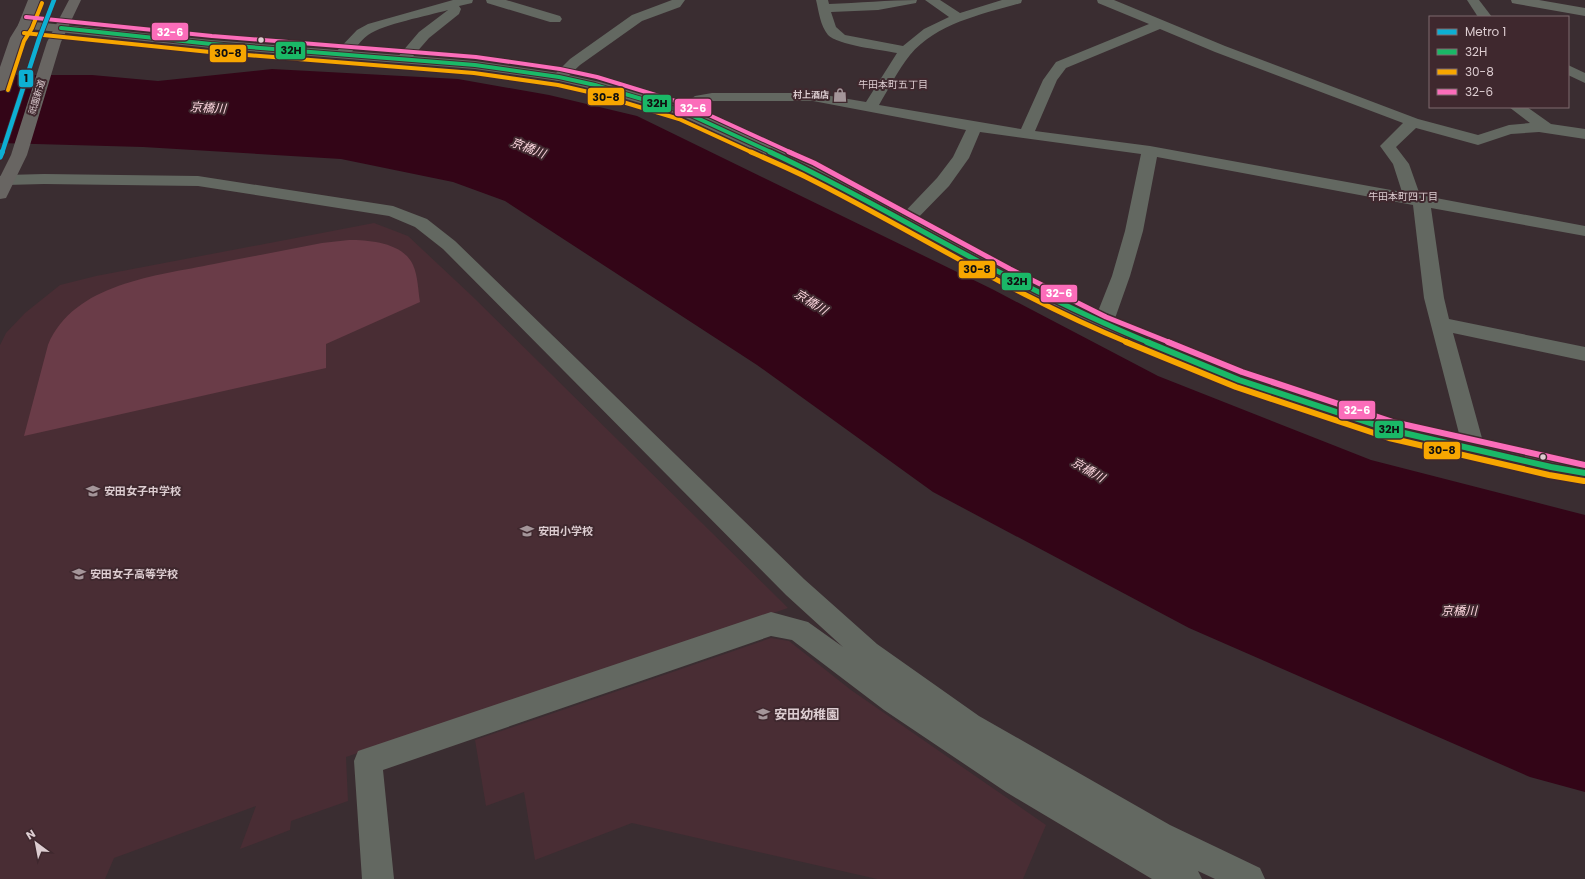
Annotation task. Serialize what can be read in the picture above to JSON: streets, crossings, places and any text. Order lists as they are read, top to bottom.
{
  "streets": {
    "highway": ["祇園新道"]
  },
  "districts": ["牛田本町五丁目", "牛田本町四丁目"],
  "water": ["京橋川"],
  "places": {
    "shop": ["村上酒店"],
    "school or university": [
      "安田女子中学校",
      "安田小学校",
      "安田女子高等学校",
      "安田幼稚園"
    ]
  },
  "lines": [
    "metro line 1",
    "transit line 30-8",
    "transit line 32-6",
    "transit line 32H"
  ],
  "legend": [
    "Metro 1",
    "32H",
    "30-8",
    "32-6"
  ],
  "north": "top left"
}
